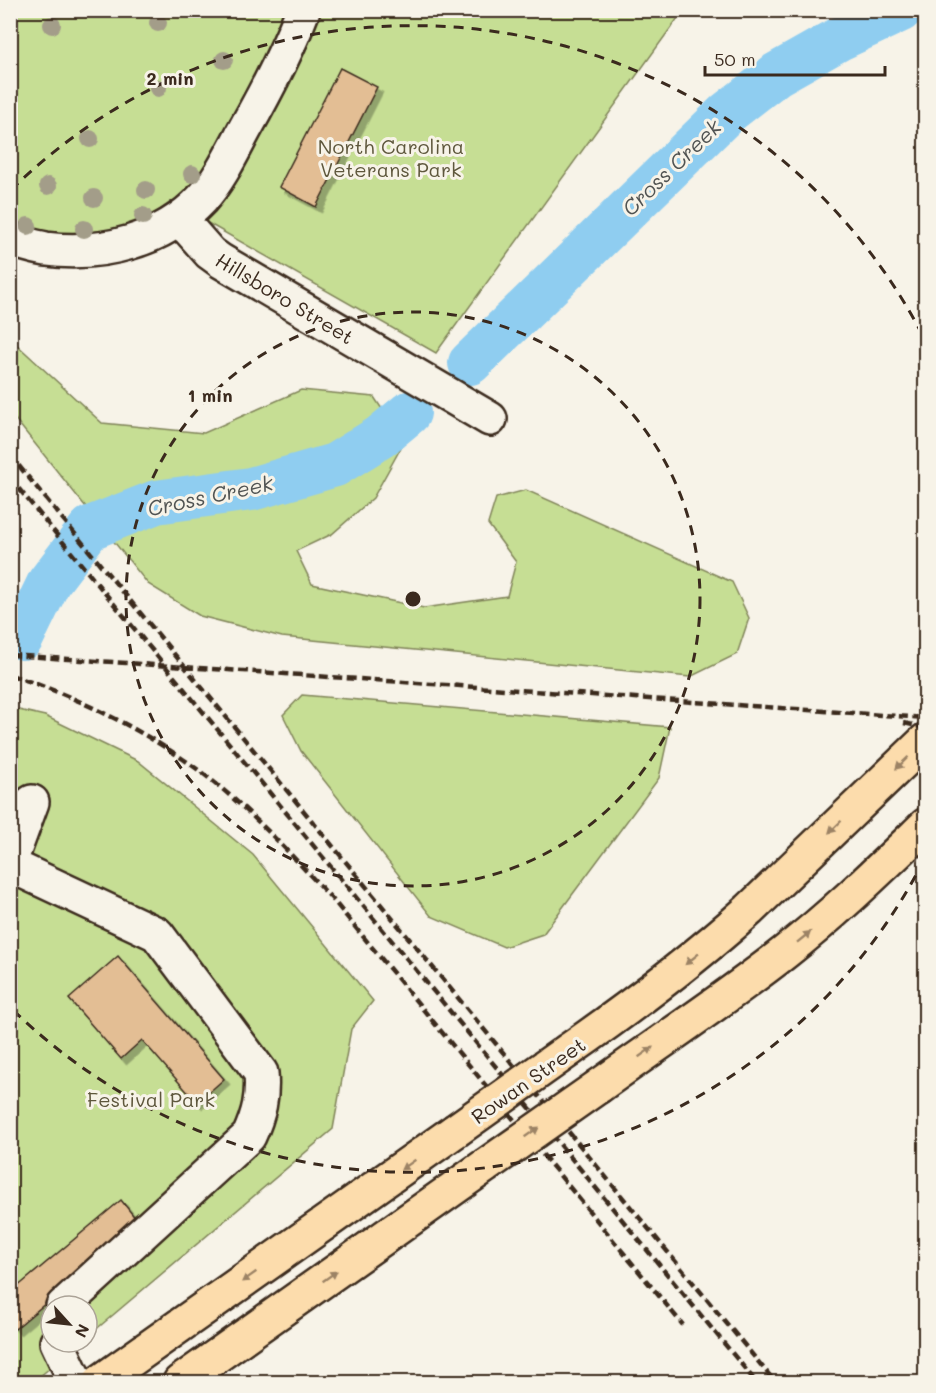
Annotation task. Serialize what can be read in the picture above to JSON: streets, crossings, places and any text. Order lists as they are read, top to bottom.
{
  "streets": {
    "main road": ["Rowan Street"],
    "street": ["Hillsboro Street"]
  },
  "water": ["Cross Creek"],
  "parks": ["North Carolina Veterans Park", "Festival Park"],
  "scale_bar": "50 m",
  "north": "bottom right",
  "rings": ["2 min", "1 min"]
}
